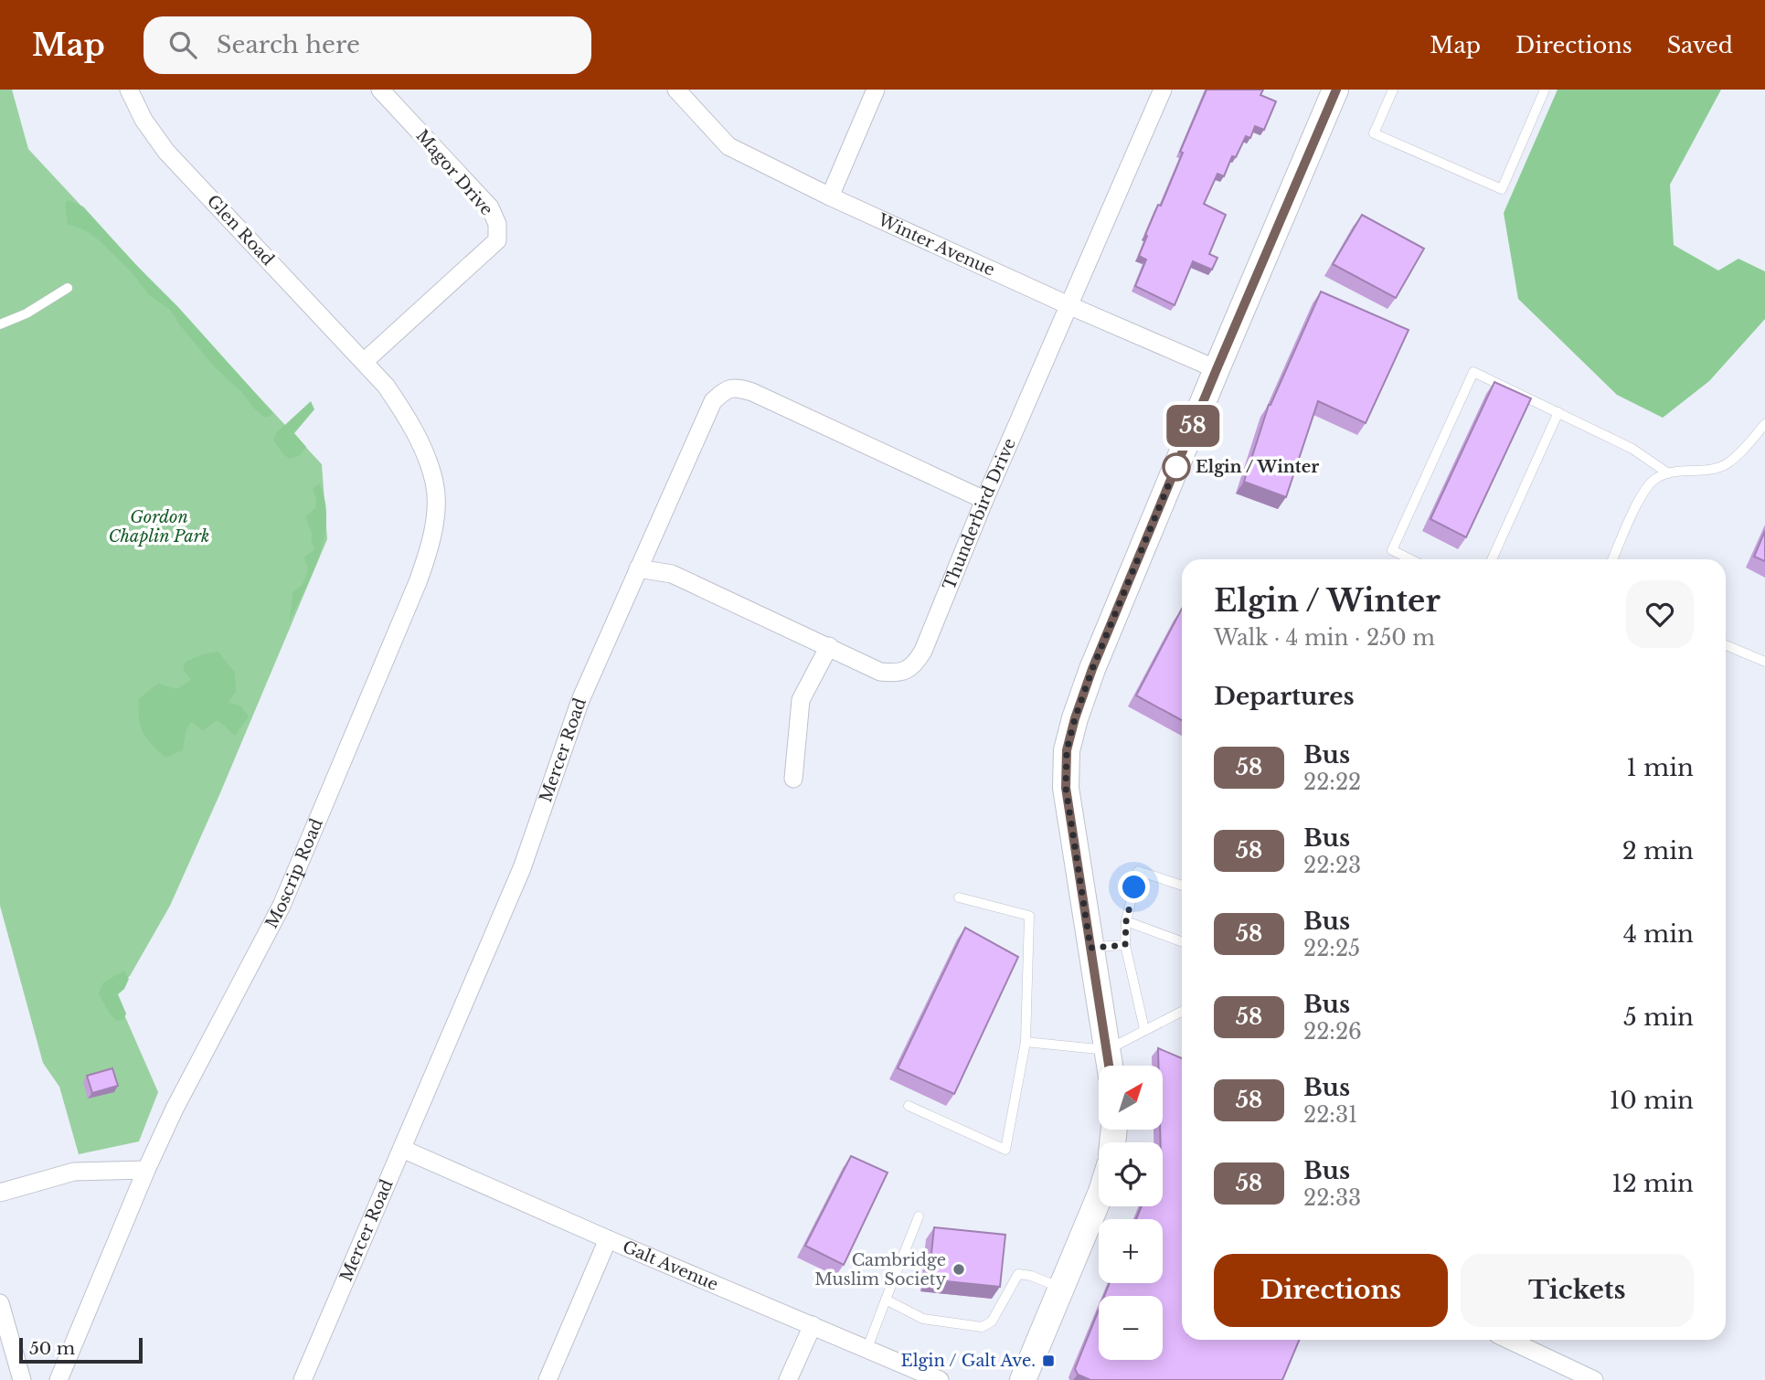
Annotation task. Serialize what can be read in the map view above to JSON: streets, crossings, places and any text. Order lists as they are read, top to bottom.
{
  "streets": {
    "street": [
      "Magor Drive",
      "Glen Road",
      "Winter Avenue",
      "Thunderbird Drive",
      "Mercer Road",
      "Moscrip Road",
      "Galt Avenue"
    ]
  },
  "crossings": [
    ["Magor Drive", "Glen Road"],
    ["Magor Drive", "Moscrip Road"],
    ["Glen Road", "Moscrip Road"],
    ["Winter Avenue", "Thunderbird Drive"],
    ["Thunderbird Drive", "Mercer Road"],
    ["Mercer Road", "Galt Avenue"]
  ],
  "parks": ["Gordon Chaplin Park"],
  "places": {
    "other": ["Elgin / Winter", "Cambridge Muslim Society"],
    "transit": ["Elgin / Galt Ave."]
  },
  "lines": ["bus line 58"],
  "scale_bar": "50 m",
  "north": "top right",
  "page": {
    "header": "Map",
    "search": "Search here",
    "nav": ["Map", "Directions", "Saved"],
    "on_map": "58",
    "heading": [
      ["Elgin / Winter", "Walk · 4 min · 250 m"],
      "Departures"
    ],
    "list": [
      {
        "mark": "58",
        "name": "Bus",
        "note": "22:22",
        "value": "1 min"
      },
      {
        "mark": "58",
        "name": "Bus",
        "note": "22:23",
        "value": "2 min"
      },
      {
        "mark": "58",
        "name": "Bus",
        "note": "22:25",
        "value": "4 min"
      },
      {
        "mark": "58",
        "name": "Bus",
        "note": "22:26",
        "value": "5 min"
      },
      {
        "mark": "58",
        "name": "Bus",
        "note": "22:31",
        "value": "10 min"
      },
      {
        "mark": "58",
        "name": "Bus",
        "note": "22:33",
        "value": "12 min"
      }
    ],
    "map_buttons": ["+", "−"],
    "buttons": ["Directions", "Tickets"],
    "scale": "50 m"
  }
}
